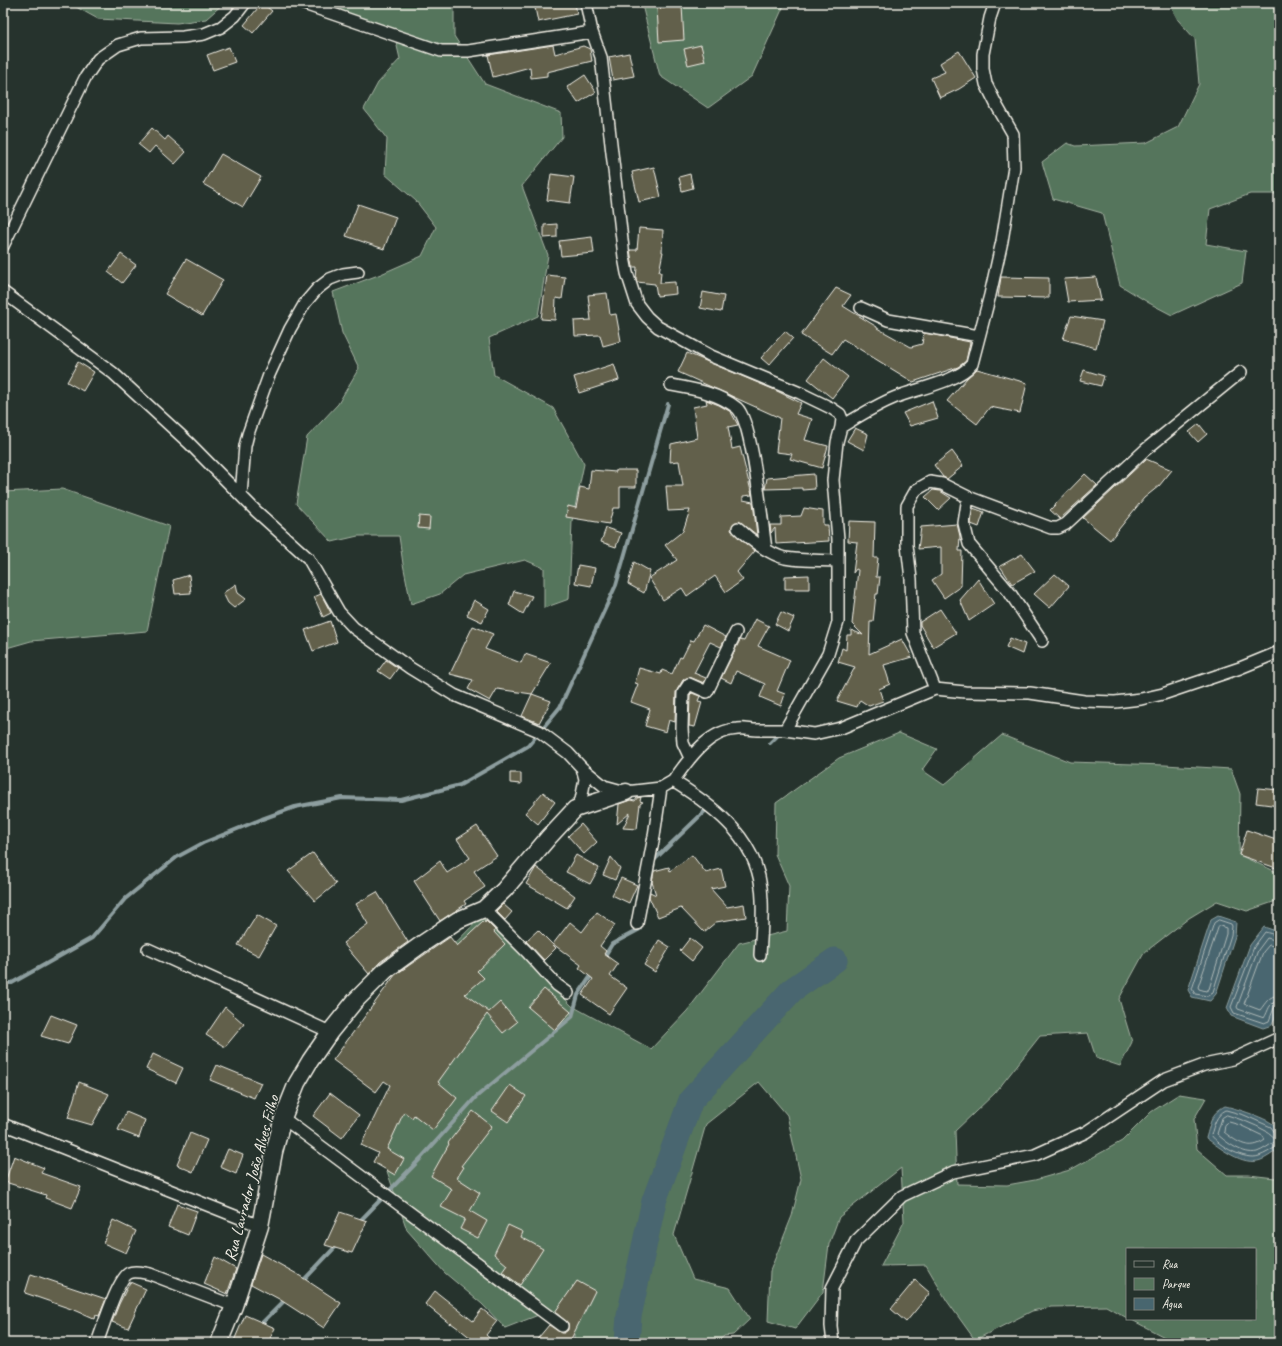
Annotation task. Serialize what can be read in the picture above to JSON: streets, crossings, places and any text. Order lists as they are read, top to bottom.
{
  "streets": {
    "street": ["Rua Lavrador João Alves Filho"]
  },
  "legend": ["Rua", "Parque", "Água"]
}
